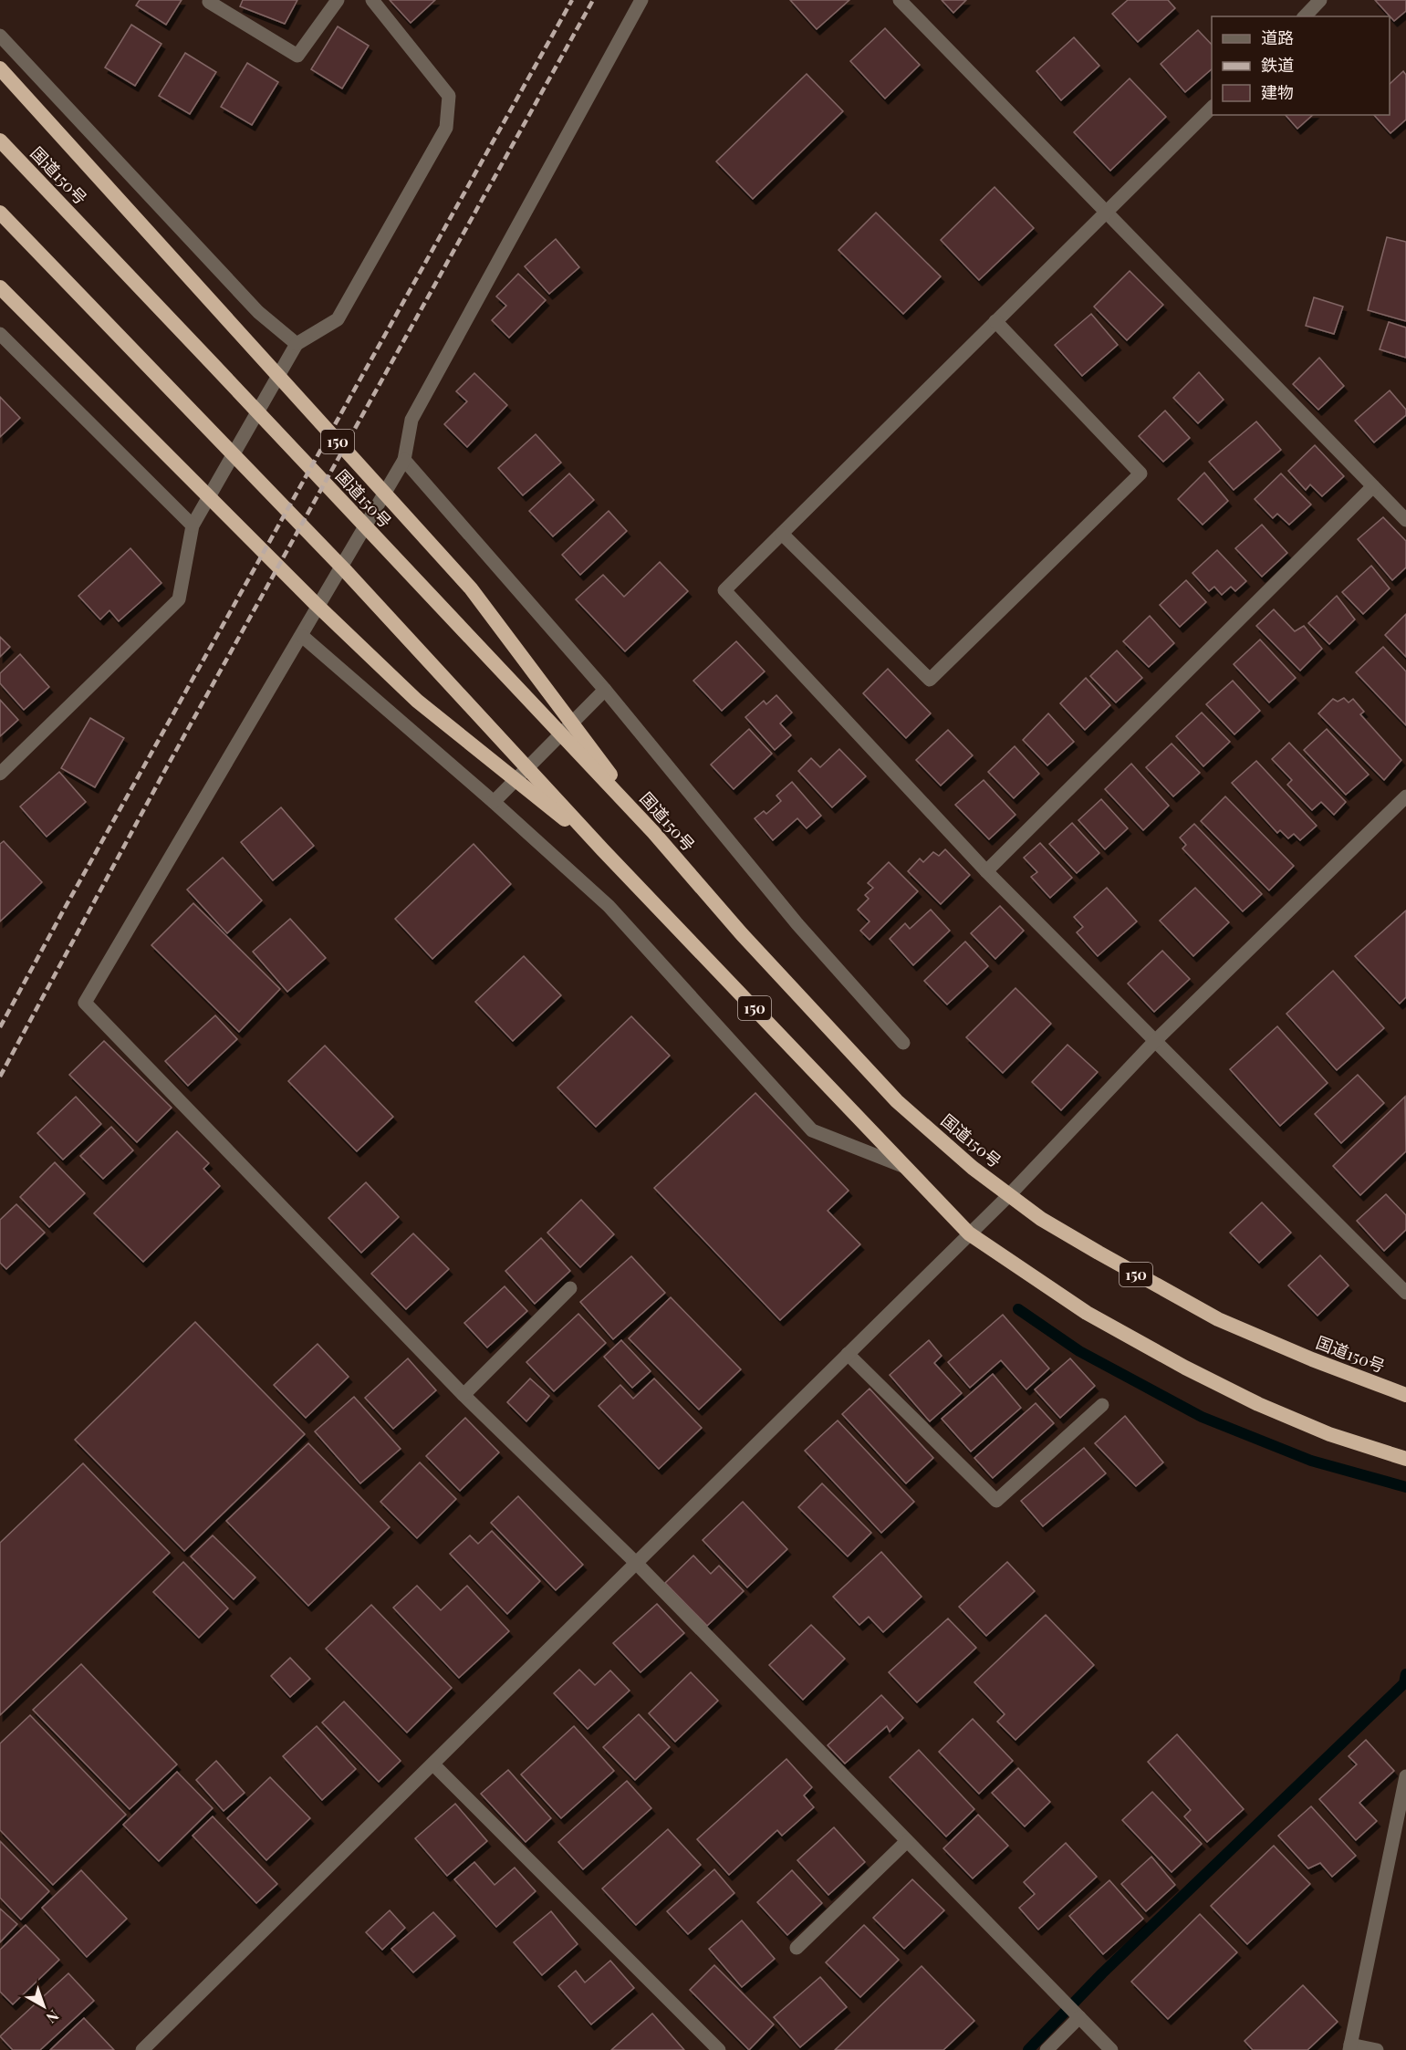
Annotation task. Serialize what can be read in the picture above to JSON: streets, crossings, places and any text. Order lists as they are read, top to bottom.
{
  "streets": {
    "highway": ["国道150号", "150"]
  },
  "crossings": [
    ["国道150号", "150"]
  ],
  "legend": ["道路", "鉄道", "建物"],
  "north": "bottom right"
}
